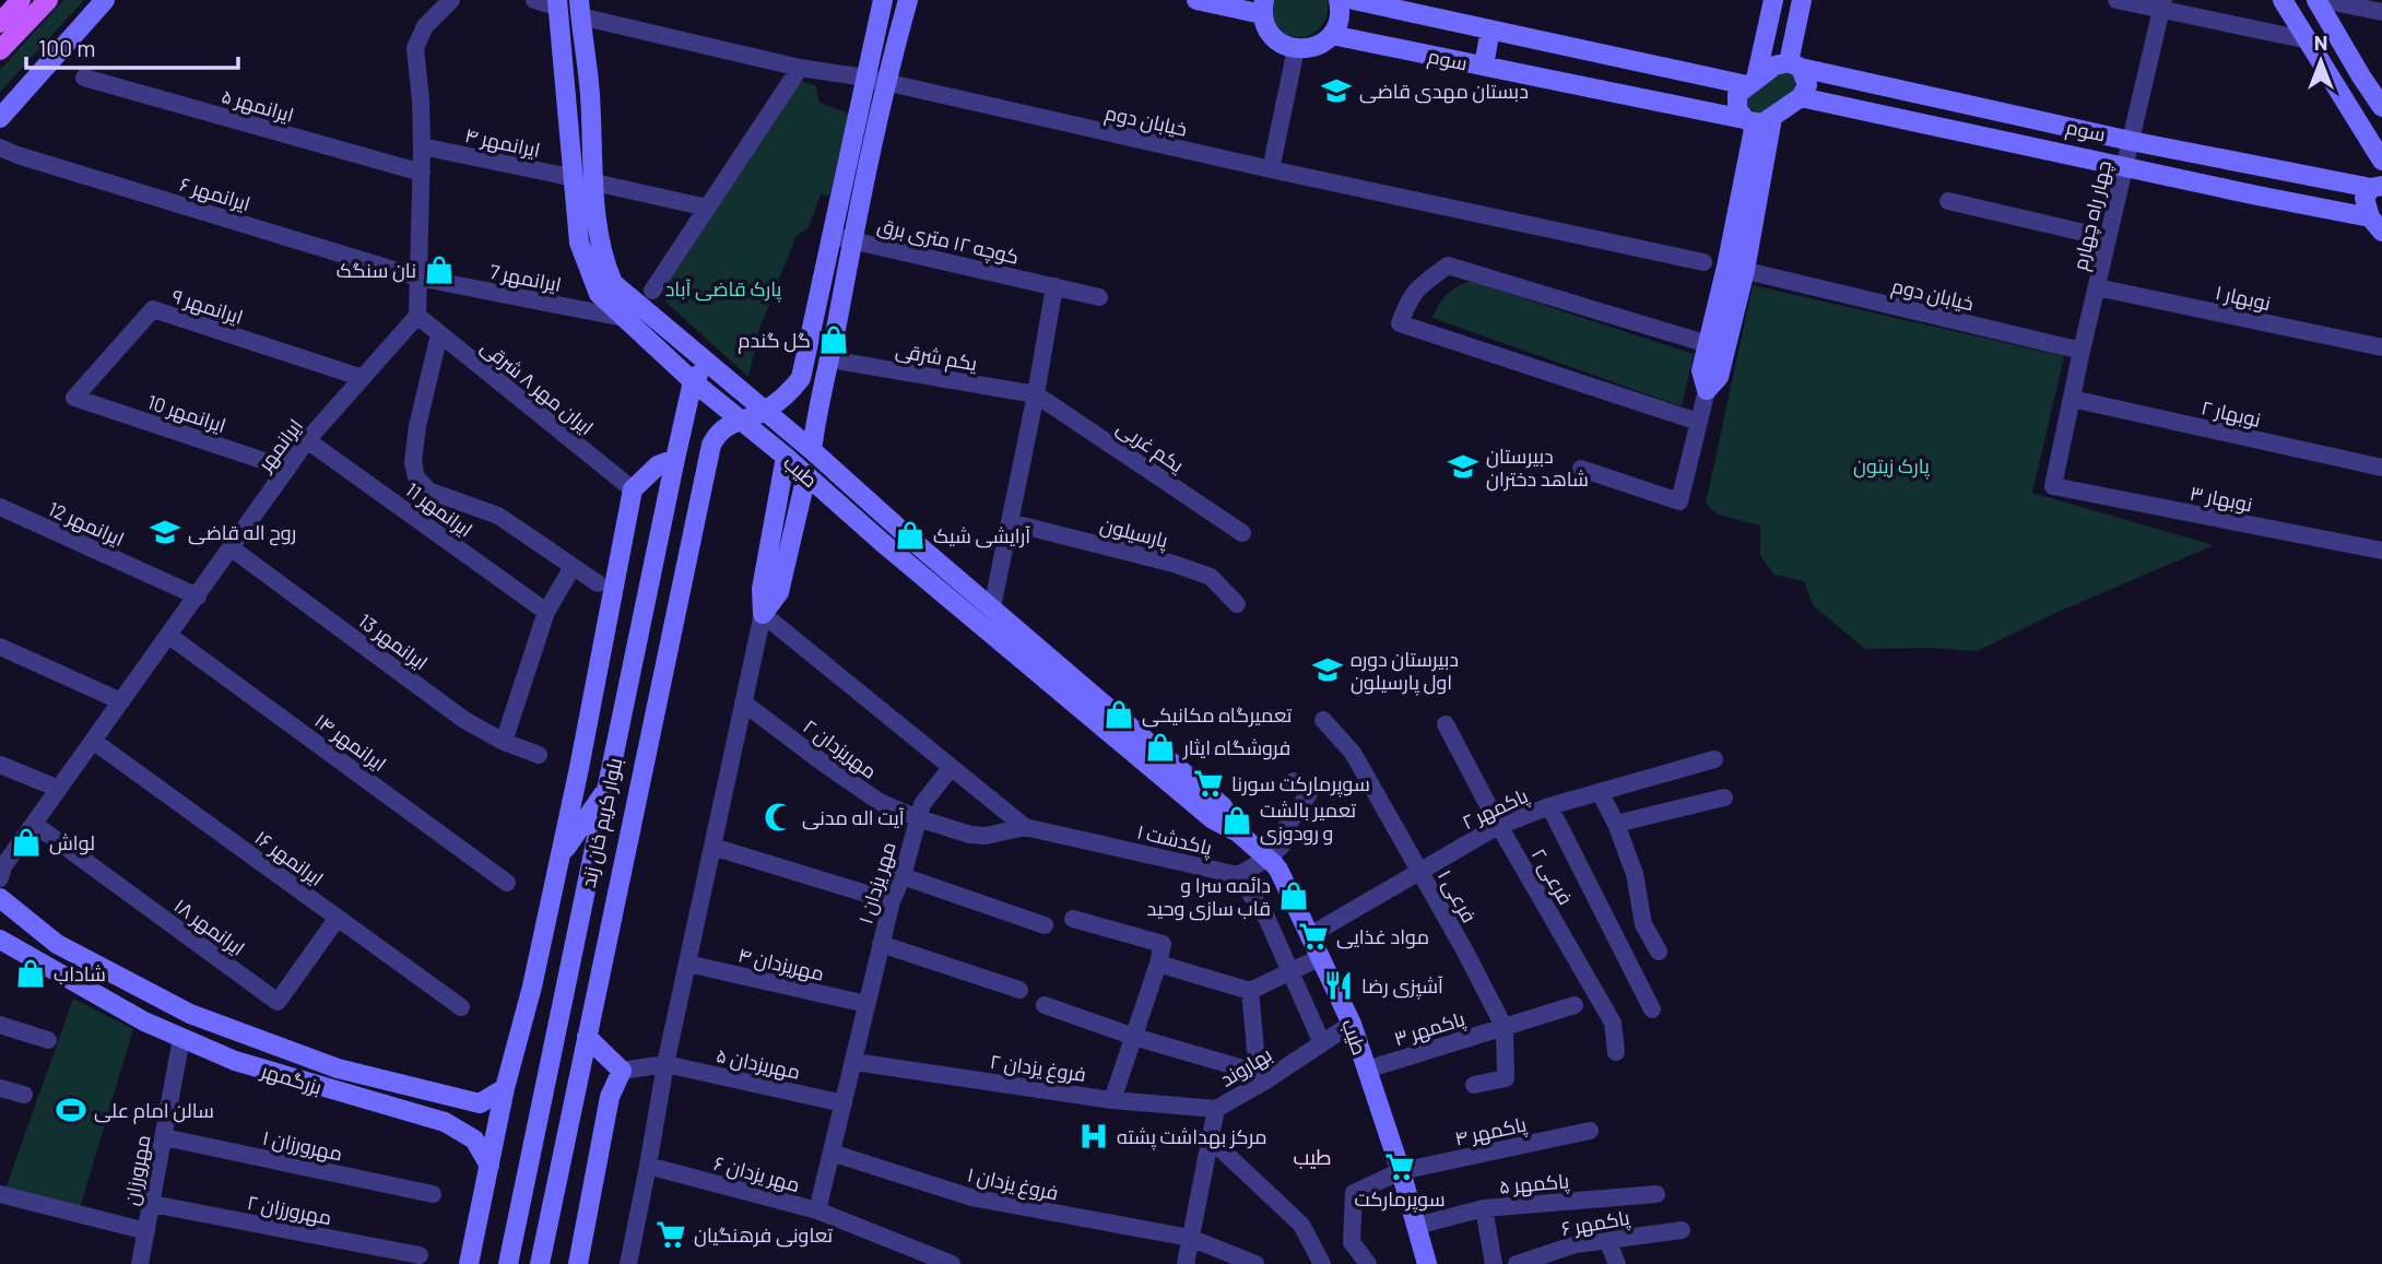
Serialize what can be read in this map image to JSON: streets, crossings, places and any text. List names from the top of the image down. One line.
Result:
{"streets":{"main road":["سوم","طیب","بلوار کریم خان زند","بزرگمهر"],"street":["ایرانمهر ۵","خیابان دوم","ایرانمهر ۴","ایرانمهر ۶","چهار راه چهارم","کوچه ۱۲ متری برق","ایرانمهر 7","نوبهار ۱","ایرانمهر ۹","یکم شرقی","ایران مهر ٨ شرقی","ایرانمهر 10","نوبهار ۲","ایرانمهر","یکم غربی","نوبهار ۳","ایرانمهر 11","ایرانمهر 12","پارسیلون","ایرانمهر 13","ایرانمهر ۱۴","مهریزدان ۲","پاکمهر ۲","پاکدشت ۱","ایرانمهر ۱۶","فرعی ۲","مهر یزدان ۱","فرعی ۱","ایرانمهر ۱۸","مهریزدان ۴","پاکمهر ۳","مهریزدان ۵","بهاروند","فروغ یزدان ۲","پاکمهر ۴","مهرورزان ۱","مهرورزان","مهر یزدان ۶","فروغ یزدان ۱","پاکمهر ۵","مهرورزان ۲","پاکمهر ۶"]},"crossings":[["سوم","چهار راه چهارم"],["خیابان دوم","چهار راه چهارم"],["خیابان دوم","طیب"],["ایرانمهر ۴","طیب"],["ایرانمهر ۶","ایرانمهر 7"],["چهار راه چهارم","نوبهار ۱"],["ایرانمهر 7","طیب"],["ایرانمهر ۹","ایرانمهر 10"],["ایرانمهر ۹","ایرانمهر"],["یکم شرقی","یکم غربی"],["ایران مهر ٨ شرقی","ایرانمهر"],["ایرانمهر 10","ایرانمهر"],["نوبهار ۲","نوبهار ۳"],["ایرانمهر","ایرانمهر 11"],["ایرانمهر","ایرانمهر 12"],["ایرانمهر","ایرانمهر 13"],["ایرانمهر","ایرانمهر ۱۴"],["ایرانمهر","ایرانمهر ۱۶"],["ایرانمهر","ایرانمهر ۱۸"],["طیب","پاکمهر ۲"],["طیب","بلوار کریم خان زند"],["طیب","پاکمهر ۳"],["طیب","بهاروند"],["طیب","پاکمهر ۴"],["طیب","پاکمهر ۵"],["مهریزدان ۲","پاکدشت ۱"],["مهریزدان ۲","مهر یزدان ۱"],["پاکمهر ۲","فرعی ۲"],["پاکمهر ۲","فرعی ۱"],["پاکدشت ۱","مهر یزدان ۱"],["ایرانمهر ۱۶","ایرانمهر ۱۸"],["مهر یزدان ۱","مهریزدان ۴"],["مهر یزدان ۱","مهریزدان ۵"],["مهر یزدان ۱","فروغ یزدان ۲"],["مهر یزدان ۱","مهر یزدان ۶"],["مهر یزدان ۱","فروغ یزدان ۱"],["فرعی ۱","پاکمهر ۳"],["بهاروند","فروغ یزدان ۲"],["بهاروند","فروغ یزدان ۱"],["بزرگمهر","مهرورزان"],["مهرورزان ۱","مهرورزان"],["مهرورزان","مهرورزان ۲"]],"districts":["طیب"],"parks":["پارک قاضی آباد","پارک زیتون"],"places":{"school or university":["دبستان مهدی قاضی","دبیرستان شاهد دختران","روح اله قاضی","دبیرستان دوره اول پارسیلون"],"shop":["نان سنگک","گل گندم","آرایشی شیک","تعمیرگاه مکانیکی","فروشگاه ایثار","تعمیر بالشت و رودوزی","لواش","دائمه سرا و قاب سازی وحید","شاداب"],"supermarket":["سوپرمارکت سورنا","مواد غذایی","سوپرمارکت","تعاونی فرهنگیان"],"mosque":["آیت اله مدنی"],"restaurant":["آشپزی رضا"],"sports":["سالن امام علی"],"hospital":["مرکز بهداشت پشته"]},"scale_bar":"100 m","north":"top"}
